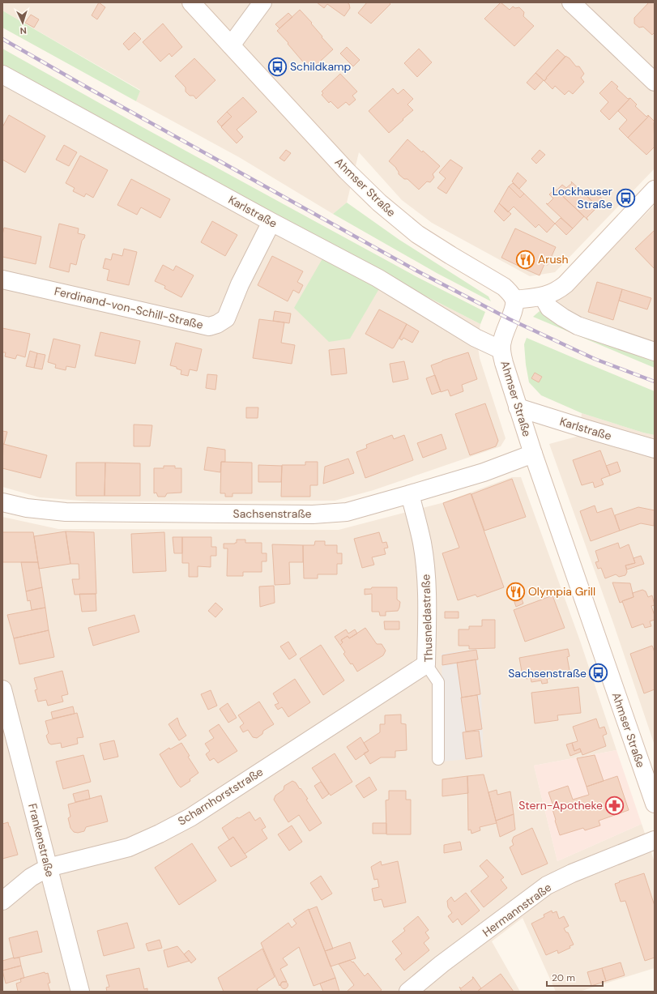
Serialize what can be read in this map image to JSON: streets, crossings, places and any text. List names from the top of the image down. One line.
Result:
{"streets":{"street":["Ahmser Straße","Karlstraße","Ferdinand-von-Schill-Straße","Sachsenstraße","Thusneldastraße","Scharnhorststraße","Frankenstraße","Hermannstraße"]},"crossings":[["Ahmser Straße","Karlstraße"],["Ahmser Straße","Sachsenstraße"],["Karlstraße","Ferdinand-von-Schill-Straße"],["Sachsenstraße","Thusneldastraße"],["Thusneldastraße","Scharnhorststraße"],["Scharnhorststraße","Frankenstraße"]],"places":{"bus stop":["Schildkamp","Lockhauser Straße","Sachsenstraße"],"restaurant":["Arush","Olympia Grill"],"pharmacy":["Stern-Apotheke"]},"scale_bar":"20 m","north":"bottom"}
